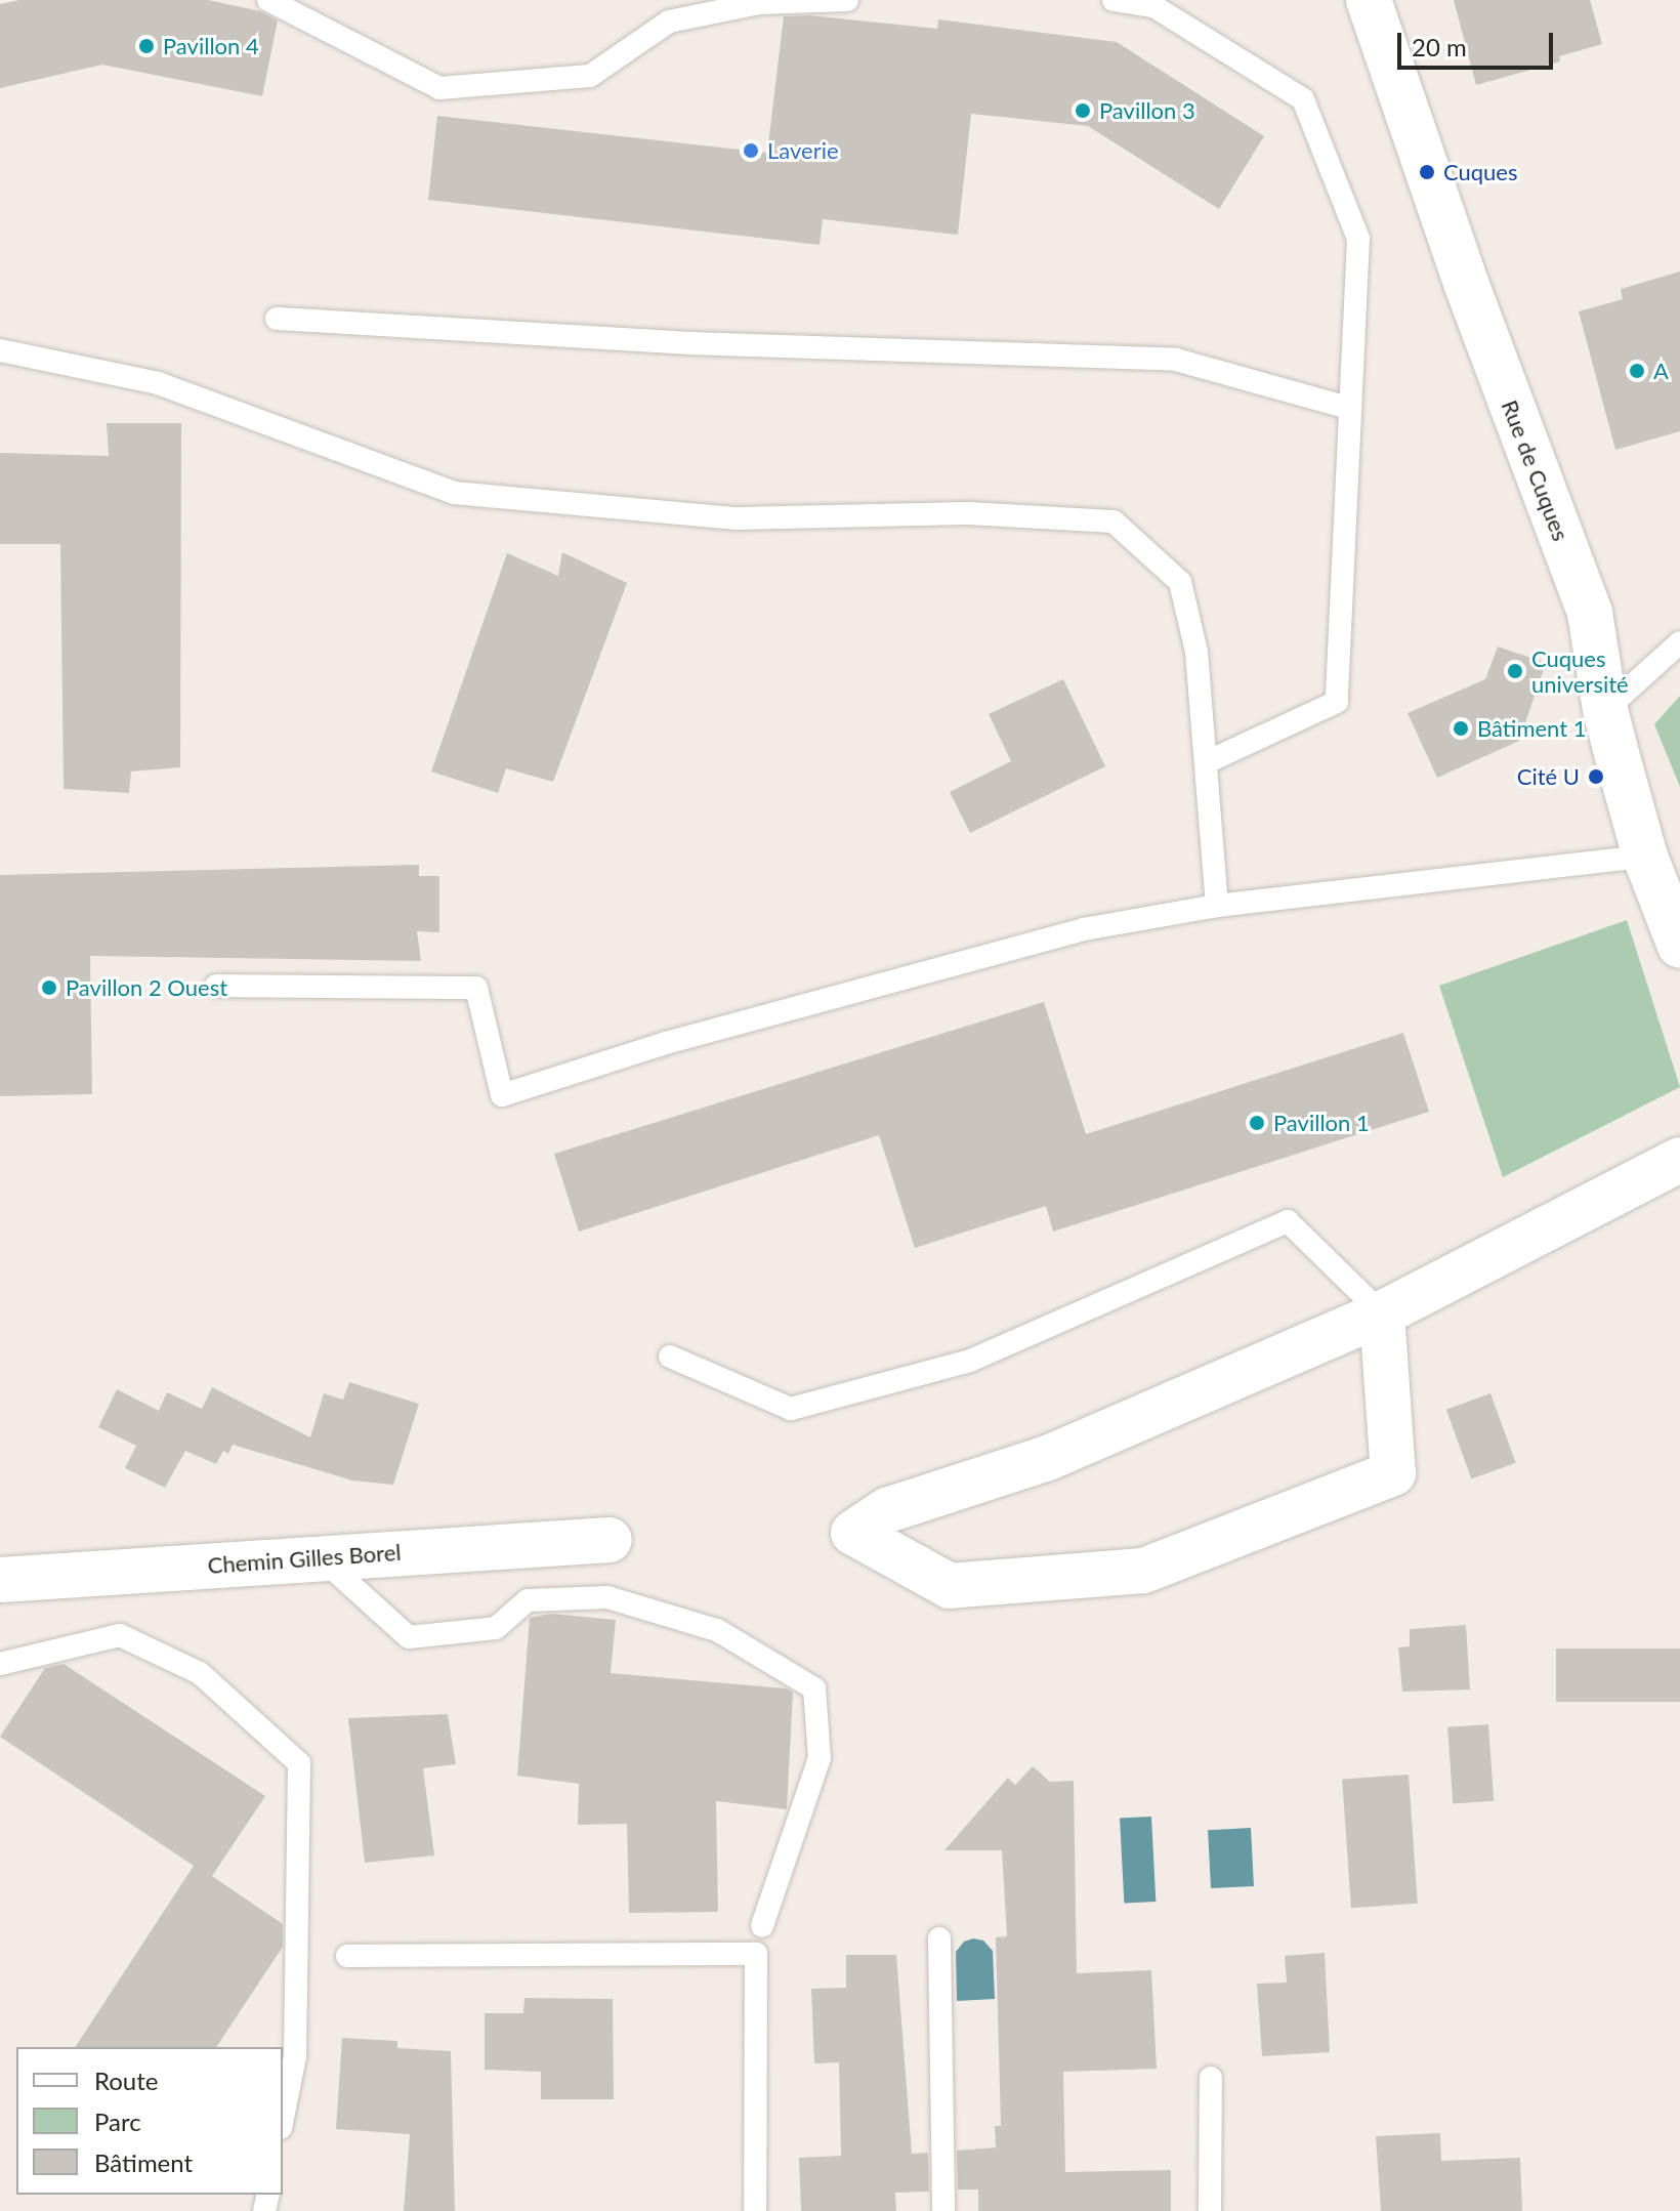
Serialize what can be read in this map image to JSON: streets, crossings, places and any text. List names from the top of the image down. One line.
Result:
{"streets":{"street":["Rue de Cuques","Chemin Gilles Borel"]},"places":["Pavillon 4","Pavillon 3","Laverie","Cuques","A","Cuques université","Bâtiment 1","Cité U","Pavillon 2 Ouest","Pavillon 1"],"legend":["Route","Parc","Bâtiment"],"scale_bar":"20 m"}
